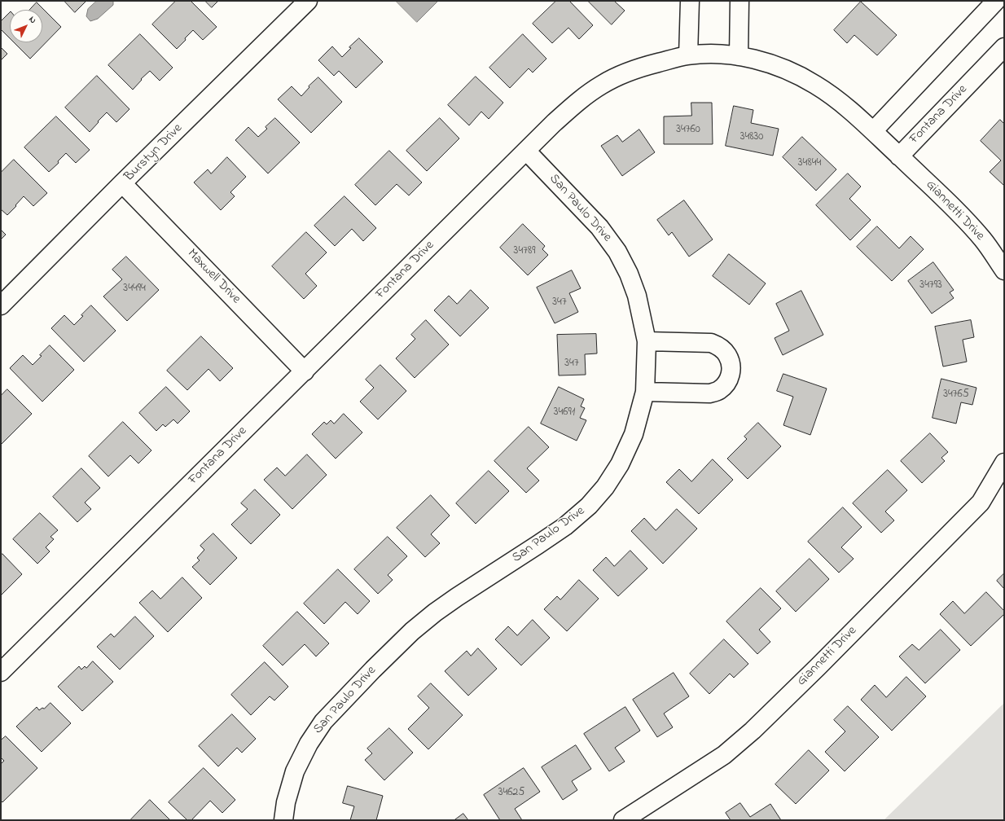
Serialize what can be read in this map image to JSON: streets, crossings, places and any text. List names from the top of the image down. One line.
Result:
{"streets":{"street":["Fontana Drive","Burstyn Drive","San Paulo Drive","Giannetti Drive","Maxwell Drive"]},"crossings":[["Fontana Drive","San Paulo Drive"],["Fontana Drive","Giannetti Drive"],["Fontana Drive","Maxwell Drive"],["Burstyn Drive","Maxwell Drive"]],"house_numbers":["34760","34830","34844","34789","34793","34494","347","347","34765","34691","34625"],"north":"top right"}
